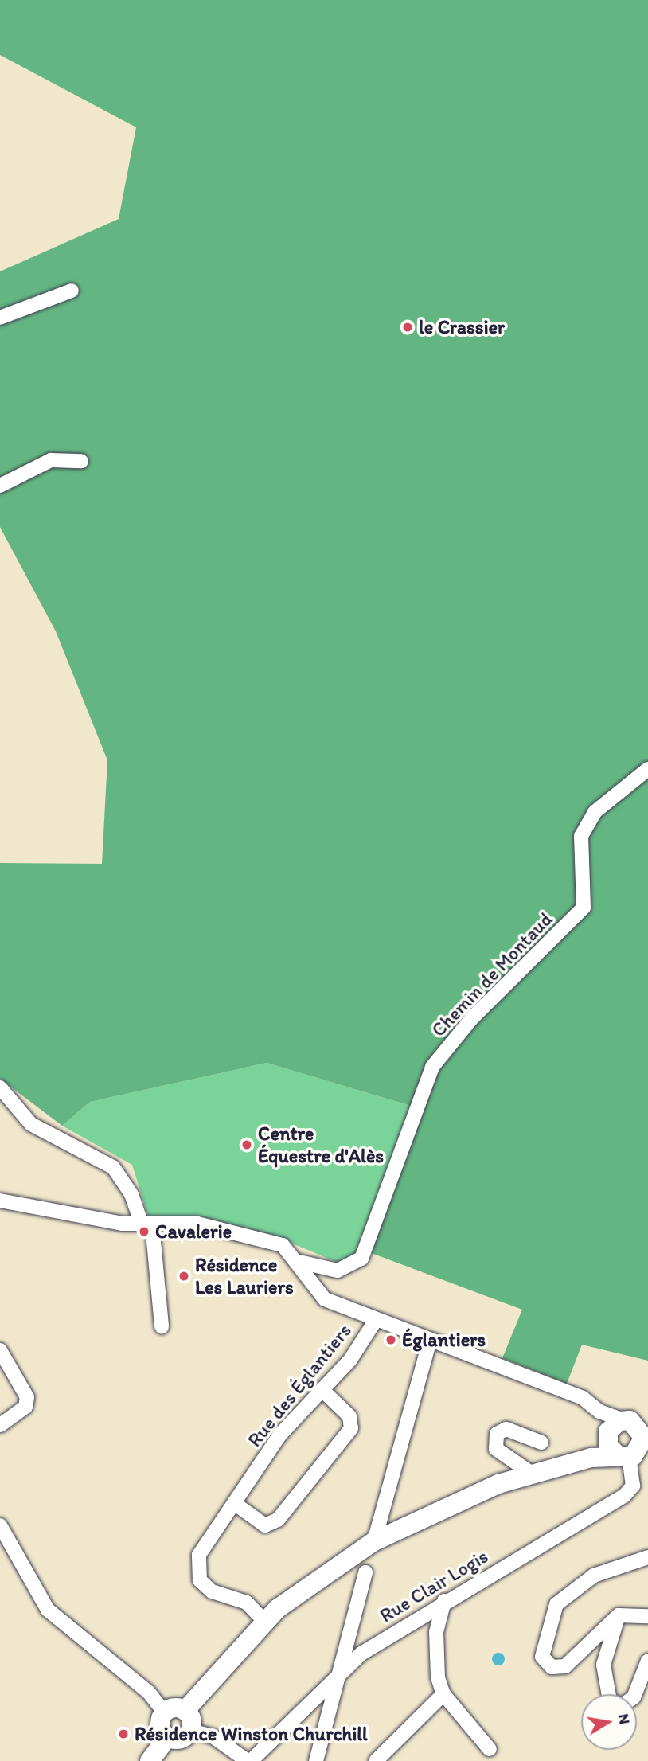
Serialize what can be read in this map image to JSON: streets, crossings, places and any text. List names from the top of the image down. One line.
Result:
{"streets":{"street":["Chemin de Montaud","Rue des Églantiers","Rue Clair Logis"]},"places":["le Crassier","Centre Équestre d'Alès","Cavalerie","Résidence Les Lauriers","Églantiers","Résidence Winston Churchill"],"north":"right"}
